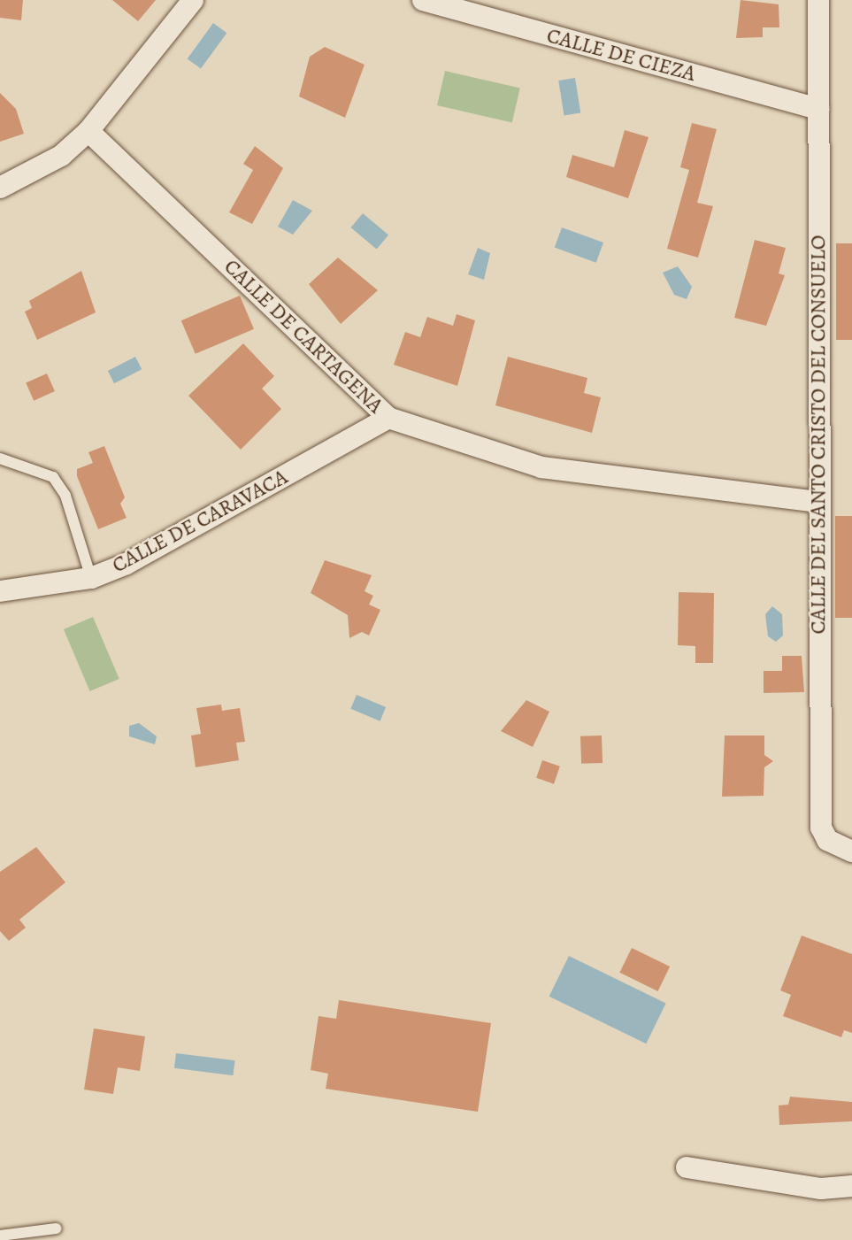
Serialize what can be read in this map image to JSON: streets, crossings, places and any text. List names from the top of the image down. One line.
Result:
{"streets":{"street":["CALLE DE CIEZA","CALLE DE CARTAGENA","CALLE DEL SANTO CRISTO DEL CONSUELO","CALLE DE CARAVACA"]},"crossings":[["CALLE DE CIEZA","CALLE DEL SANTO CRISTO DEL CONSUELO"],["CALLE DE CARTAGENA","CALLE DEL SANTO CRISTO DEL CONSUELO"],["CALLE DE CARTAGENA","CALLE DE CARAVACA"]]}
